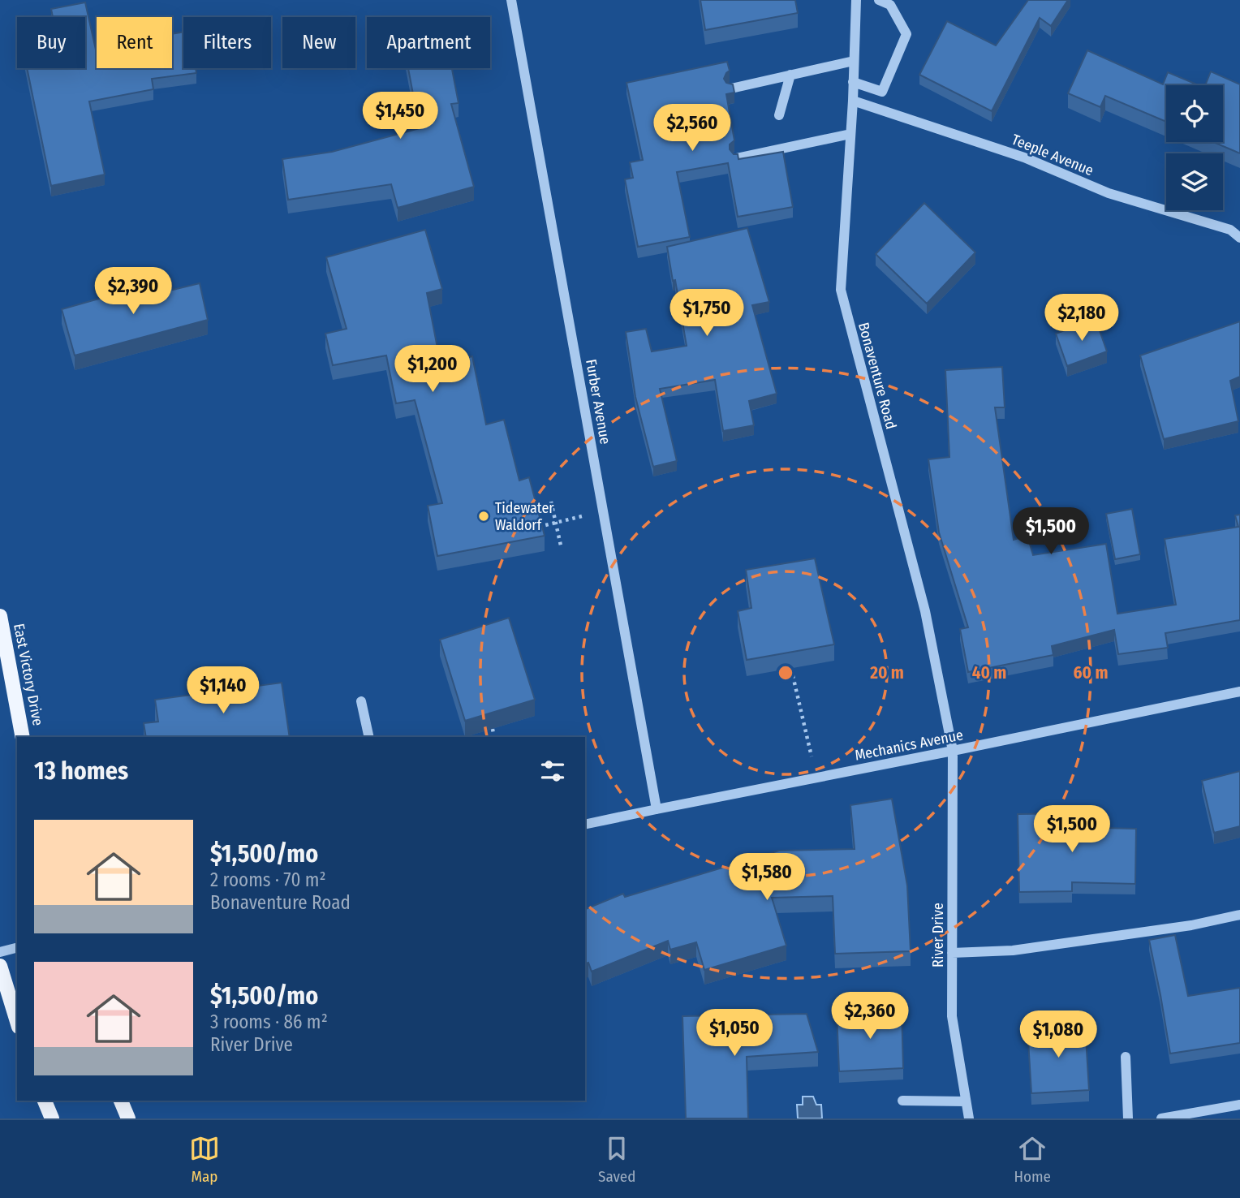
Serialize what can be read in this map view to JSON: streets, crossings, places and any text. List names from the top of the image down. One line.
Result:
{"streets":{"main road":["East Victory Drive"],"street":["Teeple Avenue","Bonaventure Road","Furber Avenue","Mechanics Avenue","River Drive"]},"crossings":[["Teeple Avenue","Bonaventure Road"],["Bonaventure Road","Mechanics Avenue"],["Bonaventure Road","River Drive"],["Furber Avenue","Mechanics Avenue"],["Mechanics Avenue","River Drive"]],"places":["Tidewater Waldorf"],"page":{"chip":["Buy","Rent","Filters","New","Apartment"],"price":["$1,450","$2,560","$2,390","$1,750","$2,180","$1,200","$1,500","$1,140","$1,500","$1,580","$2,360","$1,050","$1,080"],"heading":"13 homes","list":[{"name":"$1,500/mo","note":"2 rooms · 70 m² · Bonaventure Road"},{"name":"$1,500/mo","note":"3 rooms · 86 m² · River Drive"}],"tabs":["Map","Saved","Home"]},"rings":["20 m","40 m","60 m"]}
